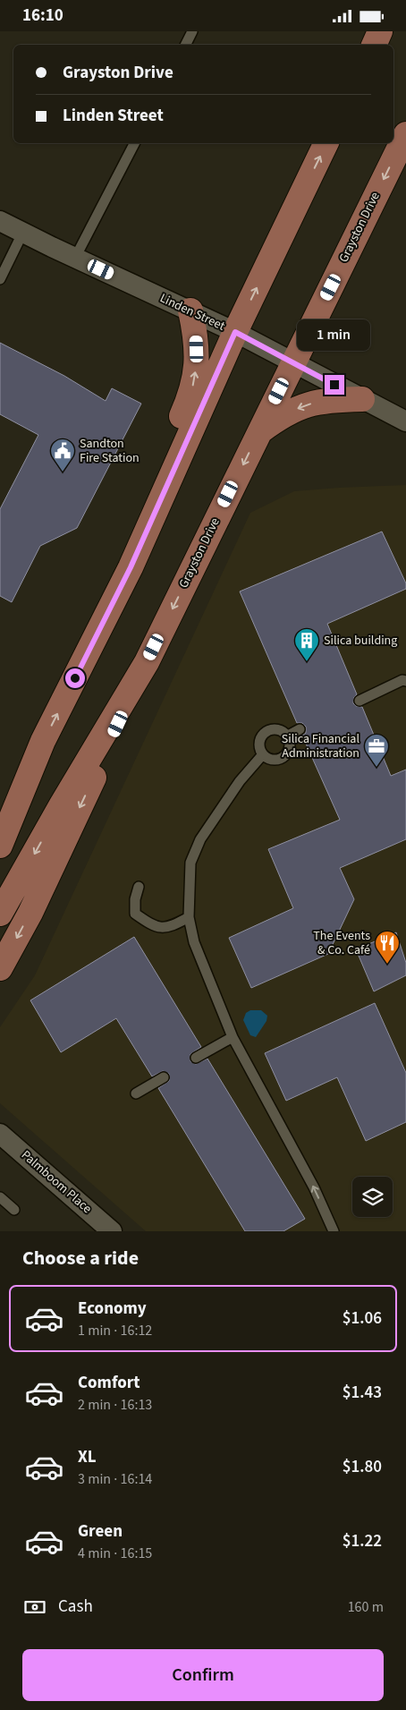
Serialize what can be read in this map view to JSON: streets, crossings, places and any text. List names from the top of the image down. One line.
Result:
{"streets":{"main road":["Grayston Drive"],"street":["Linden Street","Palmboom Place"]},"crossings":[["Grayston Drive","Linden Street"]],"places":{"public building":["Sandton Fire Station"],"building":["Silica building"],"office":["Silica Financial Administration"],"restaurant":["The Events & Co. Café"]},"page":{"status":"16:10","banner":["Grayston Drive","Linden Street"],"bubble":"1 min","heading":"Choose a ride","list":[{"name":"Economy","note":"1 min · 16:12","value":"$1.06"},{"name":"Comfort","note":"2 min · 16:13","value":"$1.43"},{"name":"XL","note":"3 min · 16:14","value":"$1.80"},{"name":"Green","note":"4 min · 16:15","value":"$1.22"}],"pay":["Cash","160 m"],"buttons":"Confirm"}}
